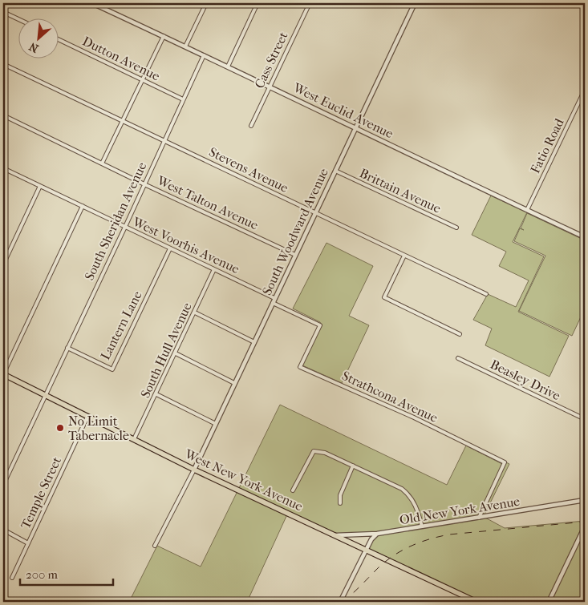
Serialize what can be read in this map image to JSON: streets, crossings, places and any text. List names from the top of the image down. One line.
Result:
{"streets":{"main road":["West New York Avenue"],"street":["Dutton Avenue","Cass Street","West Euclid Avenue","Fatio Road","Stevens Avenue","Brittain Avenue","West Talton Avenue","South Sheridan Avenue","South Woodward Avenue","West Voorhis Avenue","Lantern Lane","South Hull Avenue","Beasley Drive","Strathcona Avenue","Temple Street","Old New York Avenue"]},"crossings":[["Dutton Avenue","South Sheridan Avenue"],["Cass Street","West Euclid Avenue"],["West Euclid Avenue","Fatio Road"],["West Euclid Avenue","South Sheridan Avenue"],["West Euclid Avenue","South Woodward Avenue"],["Stevens Avenue","South Sheridan Avenue"],["Stevens Avenue","South Woodward Avenue"],["Brittain Avenue","South Woodward Avenue"],["West Talton Avenue","South Sheridan Avenue"],["West Talton Avenue","South Woodward Avenue"],["South Sheridan Avenue","West Voorhis Avenue"],["South Sheridan Avenue","Lantern Lane"],["South Sheridan Avenue","West New York Avenue"],["South Woodward Avenue","West Voorhis Avenue"],["South Woodward Avenue","Strathcona Avenue"],["South Woodward Avenue","West New York Avenue"],["West Voorhis Avenue","Lantern Lane"],["West Voorhis Avenue","South Hull Avenue"],["South Hull Avenue","West New York Avenue"],["Strathcona Avenue","Old New York Avenue"],["West New York Avenue","Temple Street"],["West New York Avenue","Old New York Avenue"]],"places":["No Limit Tabernacle"],"scale_bar":"200 m","north":"bottom left"}
